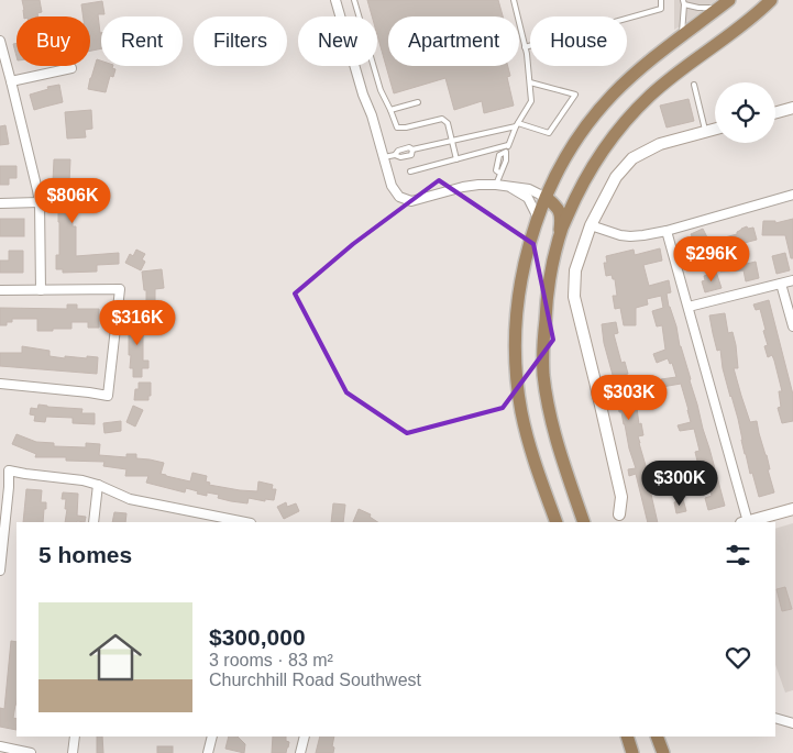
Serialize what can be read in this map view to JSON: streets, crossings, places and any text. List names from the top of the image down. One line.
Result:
{"page":{"chip":["Buy","Rent","Filters","New","Apartment","House"],"price":["$806K","$296K","$316K","$303K","$300K"],"heading":"5 homes","list":[{"name":"$300,000","note":"3 rooms · 83 m² · Churchhill Road Southwest"}]}}
